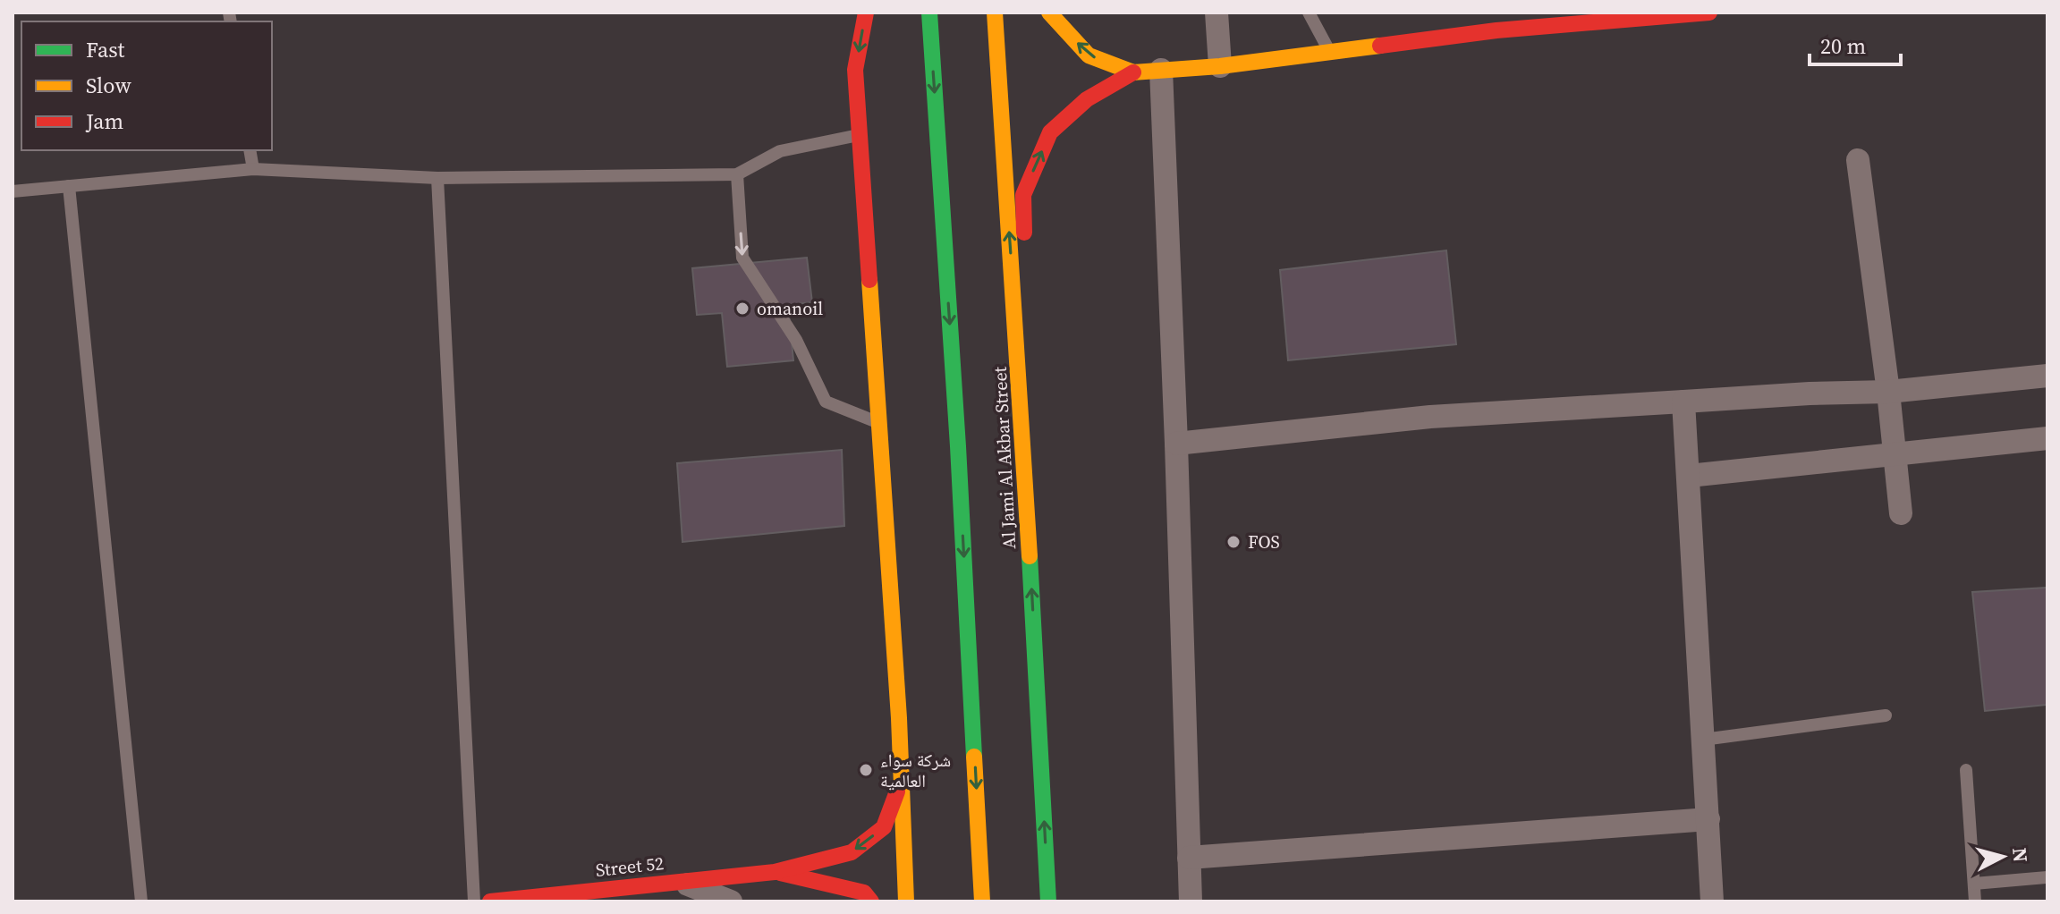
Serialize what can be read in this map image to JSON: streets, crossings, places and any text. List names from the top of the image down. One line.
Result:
{"streets":{"street":["Al Jami Al Akbar Street","Street 52"]},"places":["omanoil","FOS","شركة سواء العالمية"],"legend":["Fast","Slow","Jam"],"scale_bar":"20 m","north":"right"}
